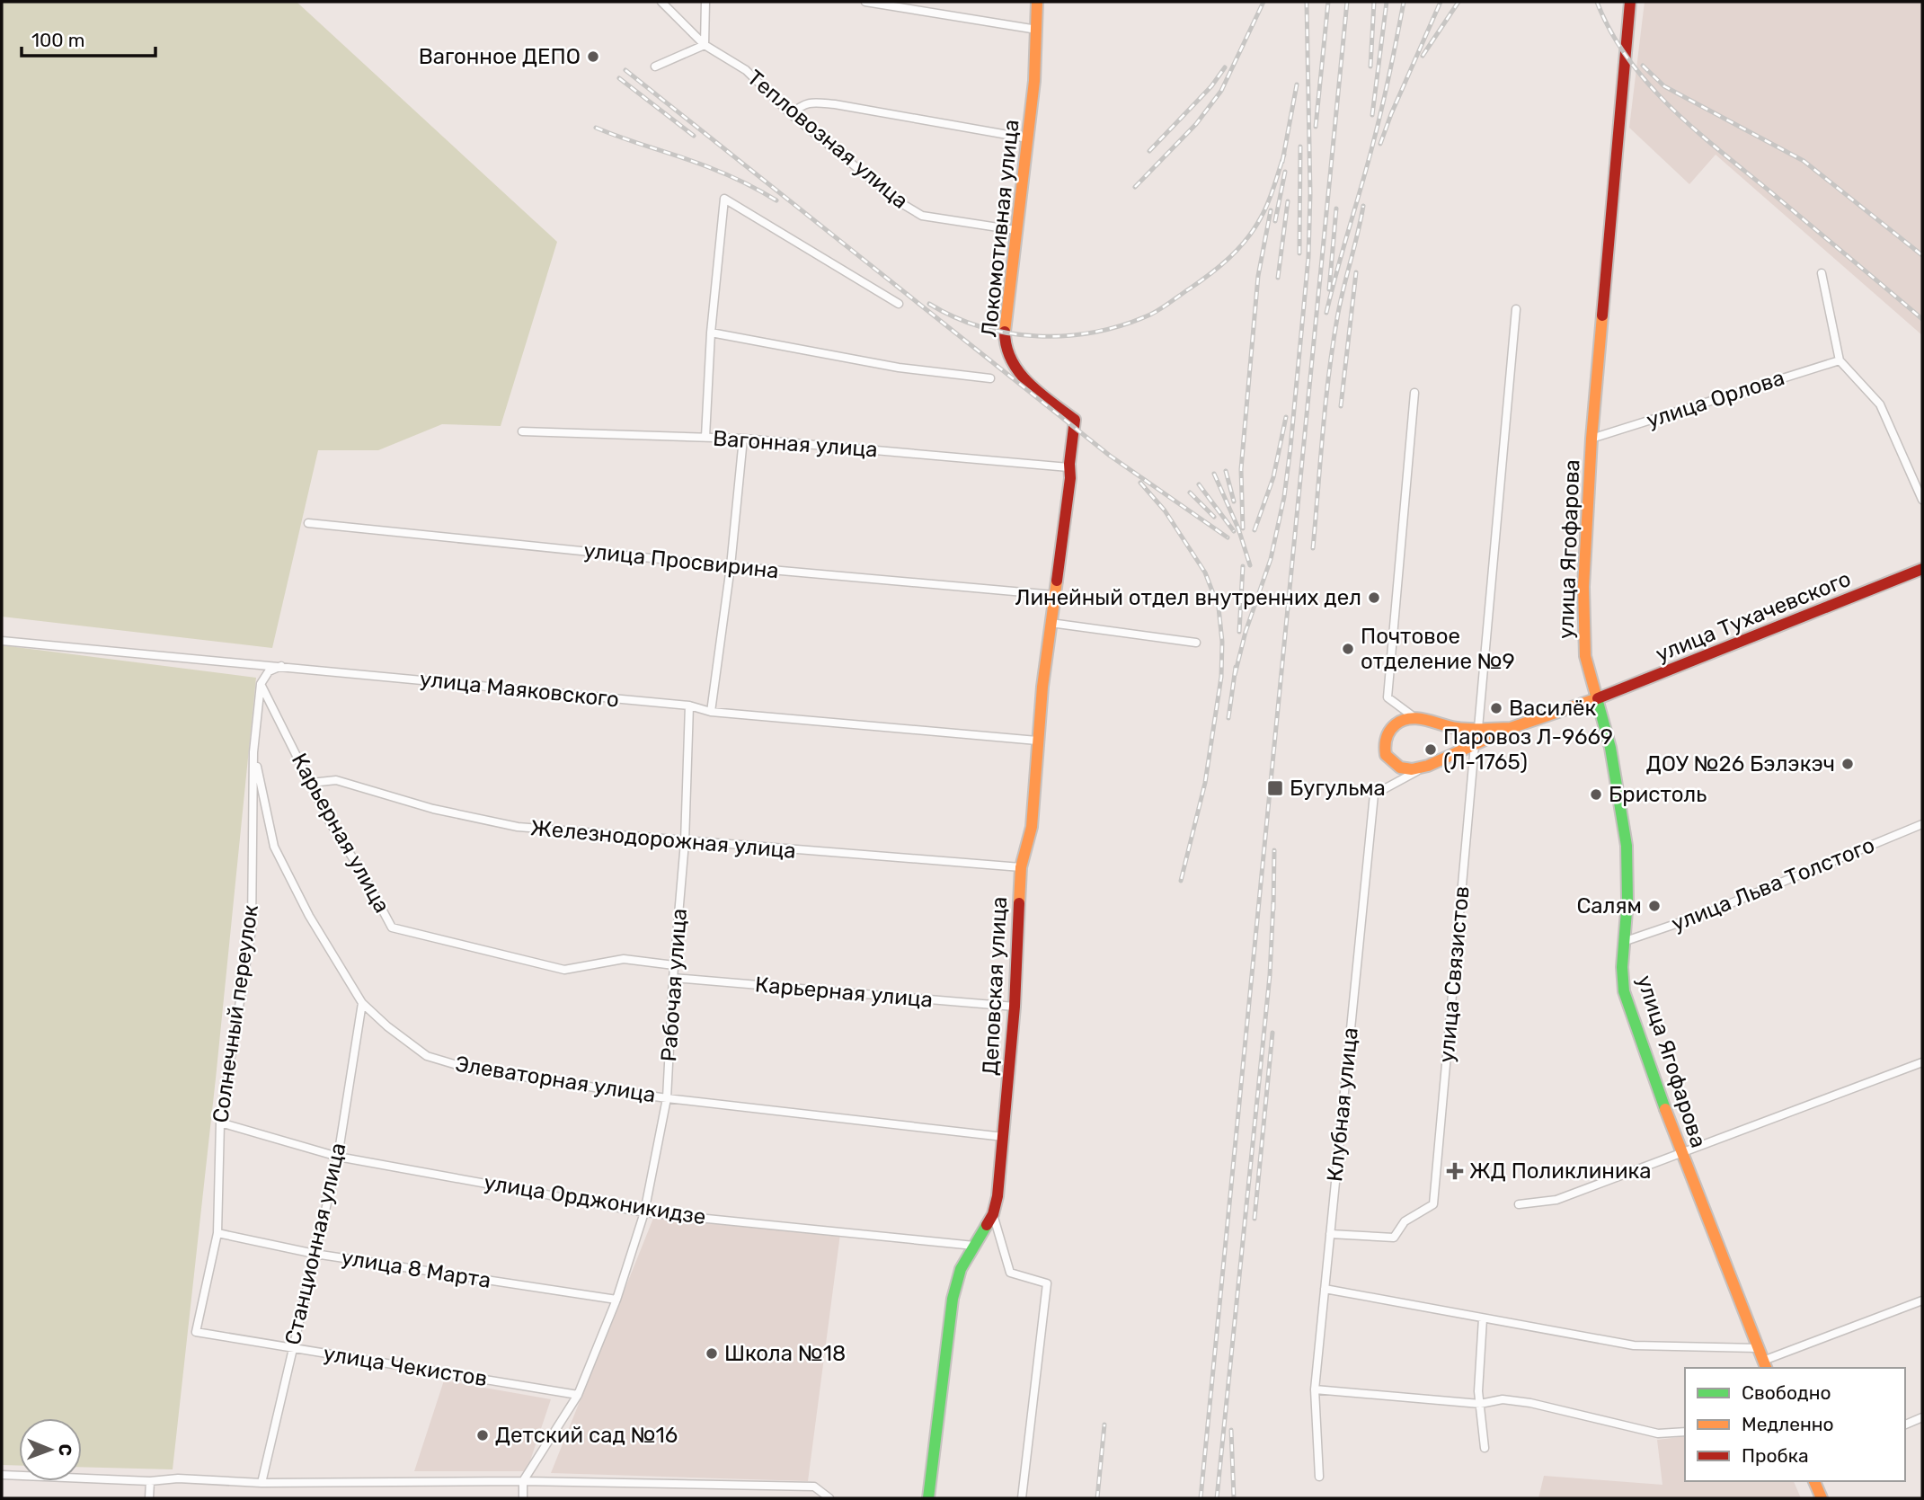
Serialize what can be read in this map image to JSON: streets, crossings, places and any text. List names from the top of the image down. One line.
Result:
{"streets":{"street":["Тепловозная улица","Локомотивная улица","улица Орлова","Вагонная улица","улица Ягофарова","улица Просвирина","улица Тухачевского","улица Маяковского","Карьерная улица","Железнодорожная улица","улица Льва Толстого","улица Связистов","Рабочая улица","Деповская улица","Солнечный переулок","Элеваторная улица","Клубная улица","улица Орджоникидзе","Станционная улица","улица 8 Марта","улица Чекистов"]},"crossings":[["Тепловозная улица","Локомотивная улица"],["Локомотивная улица","Вагонная улица"],["Локомотивная улица","Деповская улица"],["улица Орлова","улица Ягофарова"],["Вагонная улица","Деповская улица"],["улица Ягофарова","улица Тухачевского"],["улица Ягофарова","улица Льва Толстого"],["улица Просвирина","Деповская улица"],["улица Маяковского","Рабочая улица"],["улица Маяковского","Деповская улица"],["Карьерная улица","Железнодорожная улица"],["Карьерная улица","Рабочая улица"],["Карьерная улица","Деповская улица"],["Карьерная улица","Солнечный переулок"],["Железнодорожная улица","Рабочая улица"],["Железнодорожная улица","Деповская улица"],["улица Связистов","Клубная улица"],["Рабочая улица","Элеваторная улица"],["Рабочая улица","улица Орджоникидзе"],["Рабочая улица","улица 8 Марта"],["Рабочая улица","улица Чекистов"],["Деповская улица","Элеваторная улица"],["Деповская улица","улица Орджоникидзе"],["Солнечный переулок","Элеваторная улица"],["Солнечный переулок","улица Орджоникидзе"],["Солнечный переулок","улица 8 Марта"],["Солнечный переулок","улица Чекистов"],["Элеваторная улица","Станционная улица"],["улица Орджоникидзе","Станционная улица"],["Станционная улица","улица 8 Марта"],["Станционная улица","улица Чекистов"]],"places":{"other":["Вагонное ДЕПО","Линейный отдел внутренних дел","Почтовое отделение №9","Василёк","Паровоз Л-9669 (Л-1765)","ДОУ №26 Бэлэкэч","Бристоль","Салям","Школа №18","Детский сад №16"],"transit":["Бугульма"],"health":["ЖД Поликлиника"]},"legend":["Свободно","Медленно","Пробка"],"scale_bar":"100 m","north":"right"}
